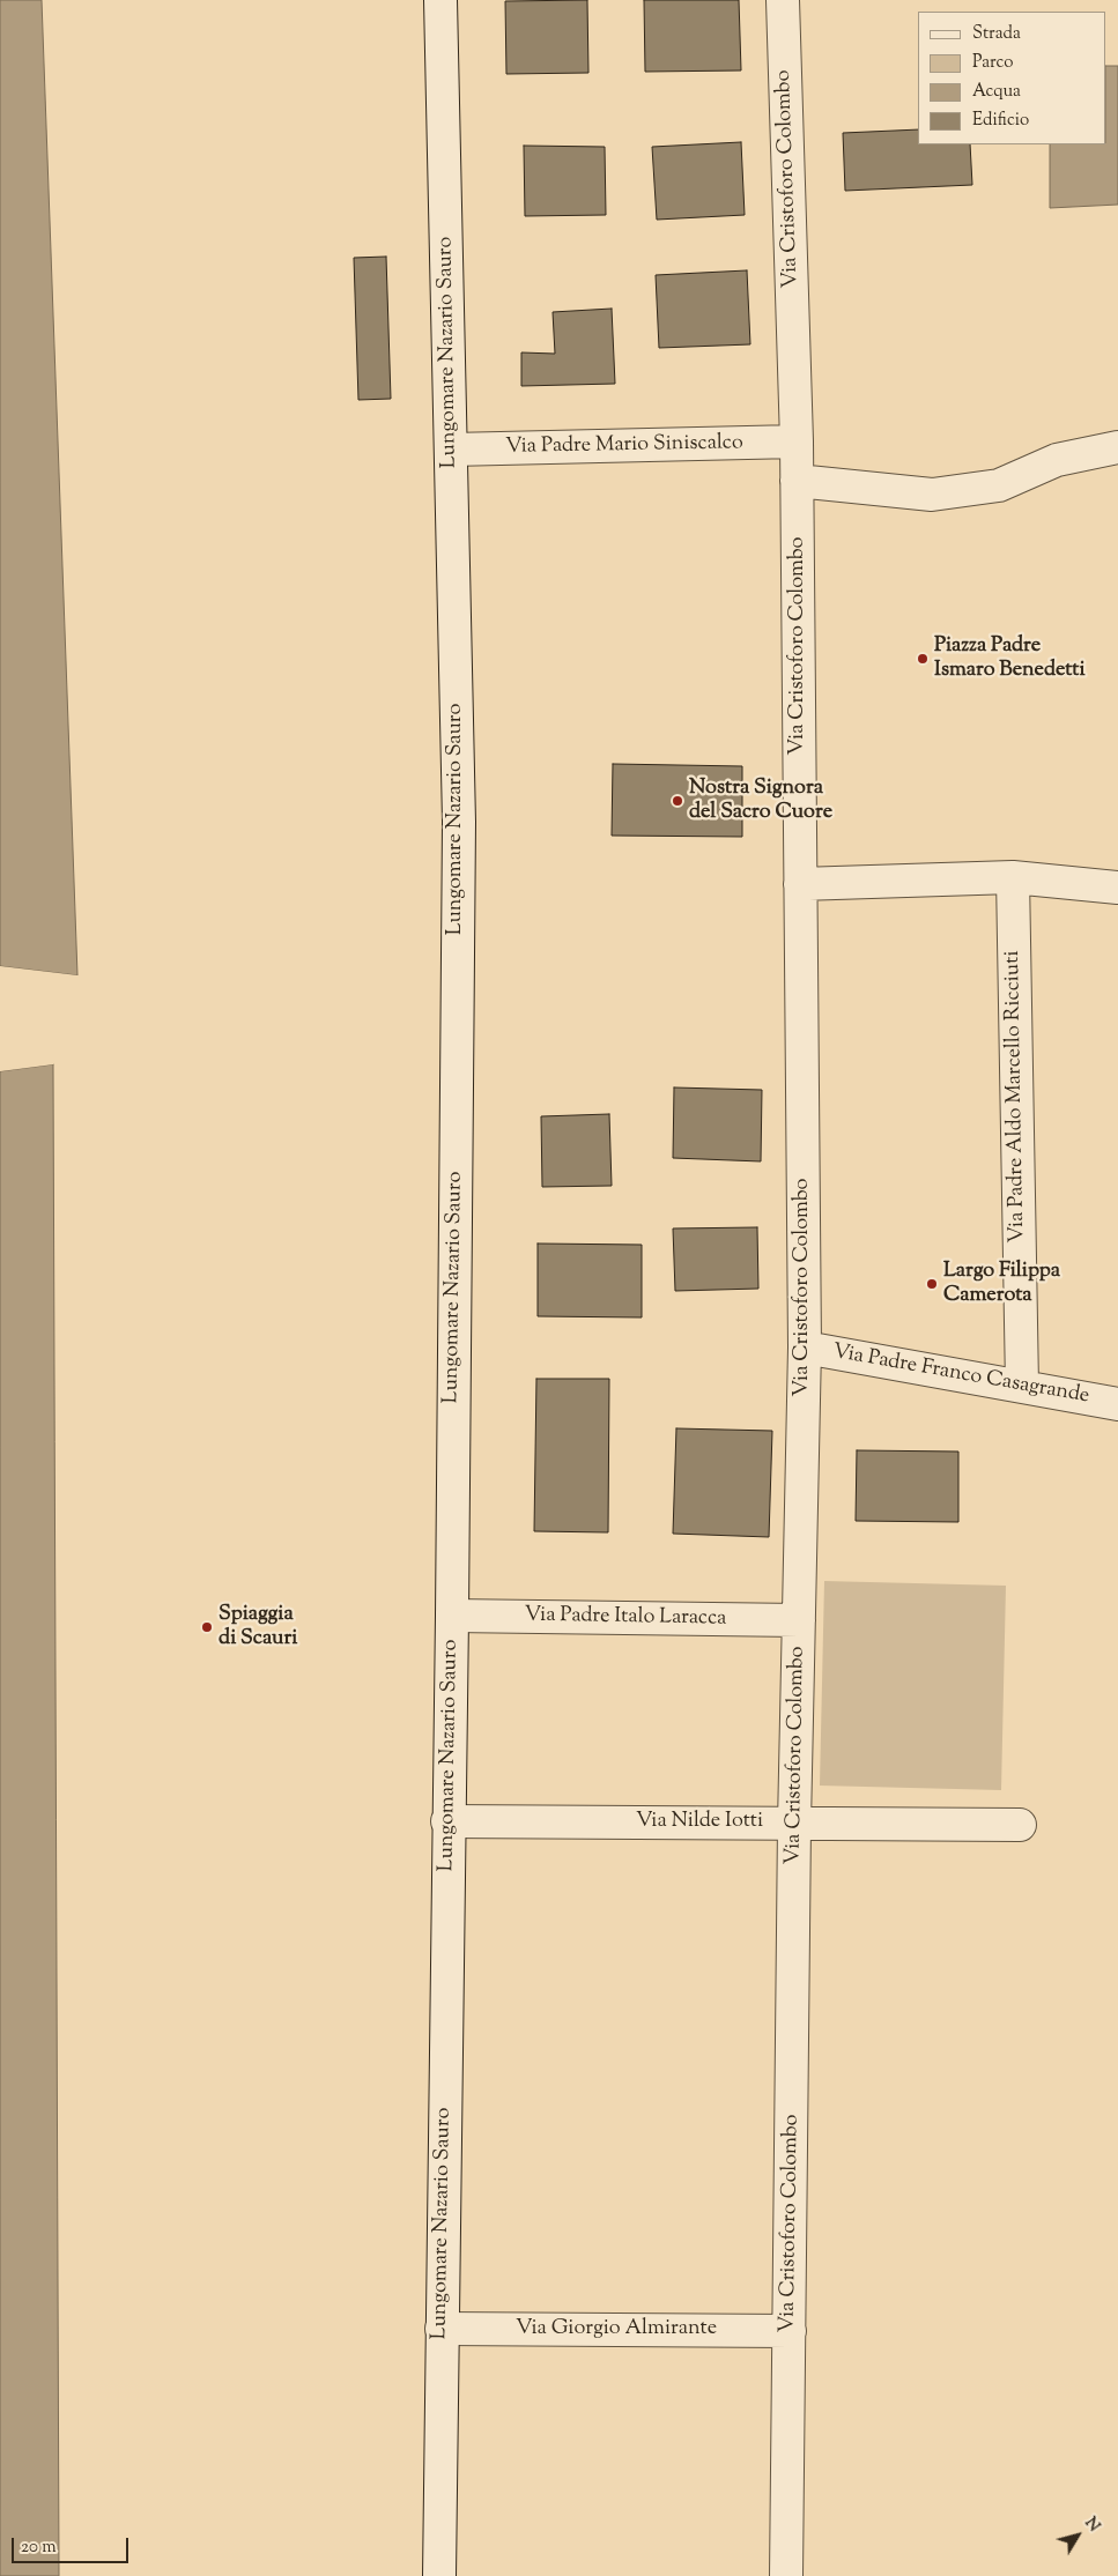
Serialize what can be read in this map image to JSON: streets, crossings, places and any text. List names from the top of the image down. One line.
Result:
{"streets":{"street":["Via Cristoforo Colombo","Lungomare Nazario Sauro","Via Padre Mario Siniscalco","Via Padre Aldo Marcello Ricciuti","Via Padre Franco Casagrande","Via Padre Italo Laracca","Via Nilde Iotti","Via Giorgio Almirante"]},"crossings":[["Via Cristoforo Colombo","Via Padre Mario Siniscalco"],["Via Cristoforo Colombo","Via Padre Franco Casagrande"],["Via Cristoforo Colombo","Via Padre Italo Laracca"],["Via Cristoforo Colombo","Via Nilde Iotti"],["Via Cristoforo Colombo","Via Giorgio Almirante"],["Lungomare Nazario Sauro","Via Padre Mario Siniscalco"],["Lungomare Nazario Sauro","Via Padre Italo Laracca"],["Lungomare Nazario Sauro","Via Nilde Iotti"],["Lungomare Nazario Sauro","Via Giorgio Almirante"],["Via Padre Aldo Marcello Ricciuti","Via Padre Franco Casagrande"]],"places":["Piazza Padre Ismaro Benedetti","Nostra Signora del Sacro Cuore","Largo Filippa Camerota","Spiaggia di Scauri"],"legend":["Strada","Parco","Acqua","Edificio"],"scale_bar":"20 m","north":"top right"}
